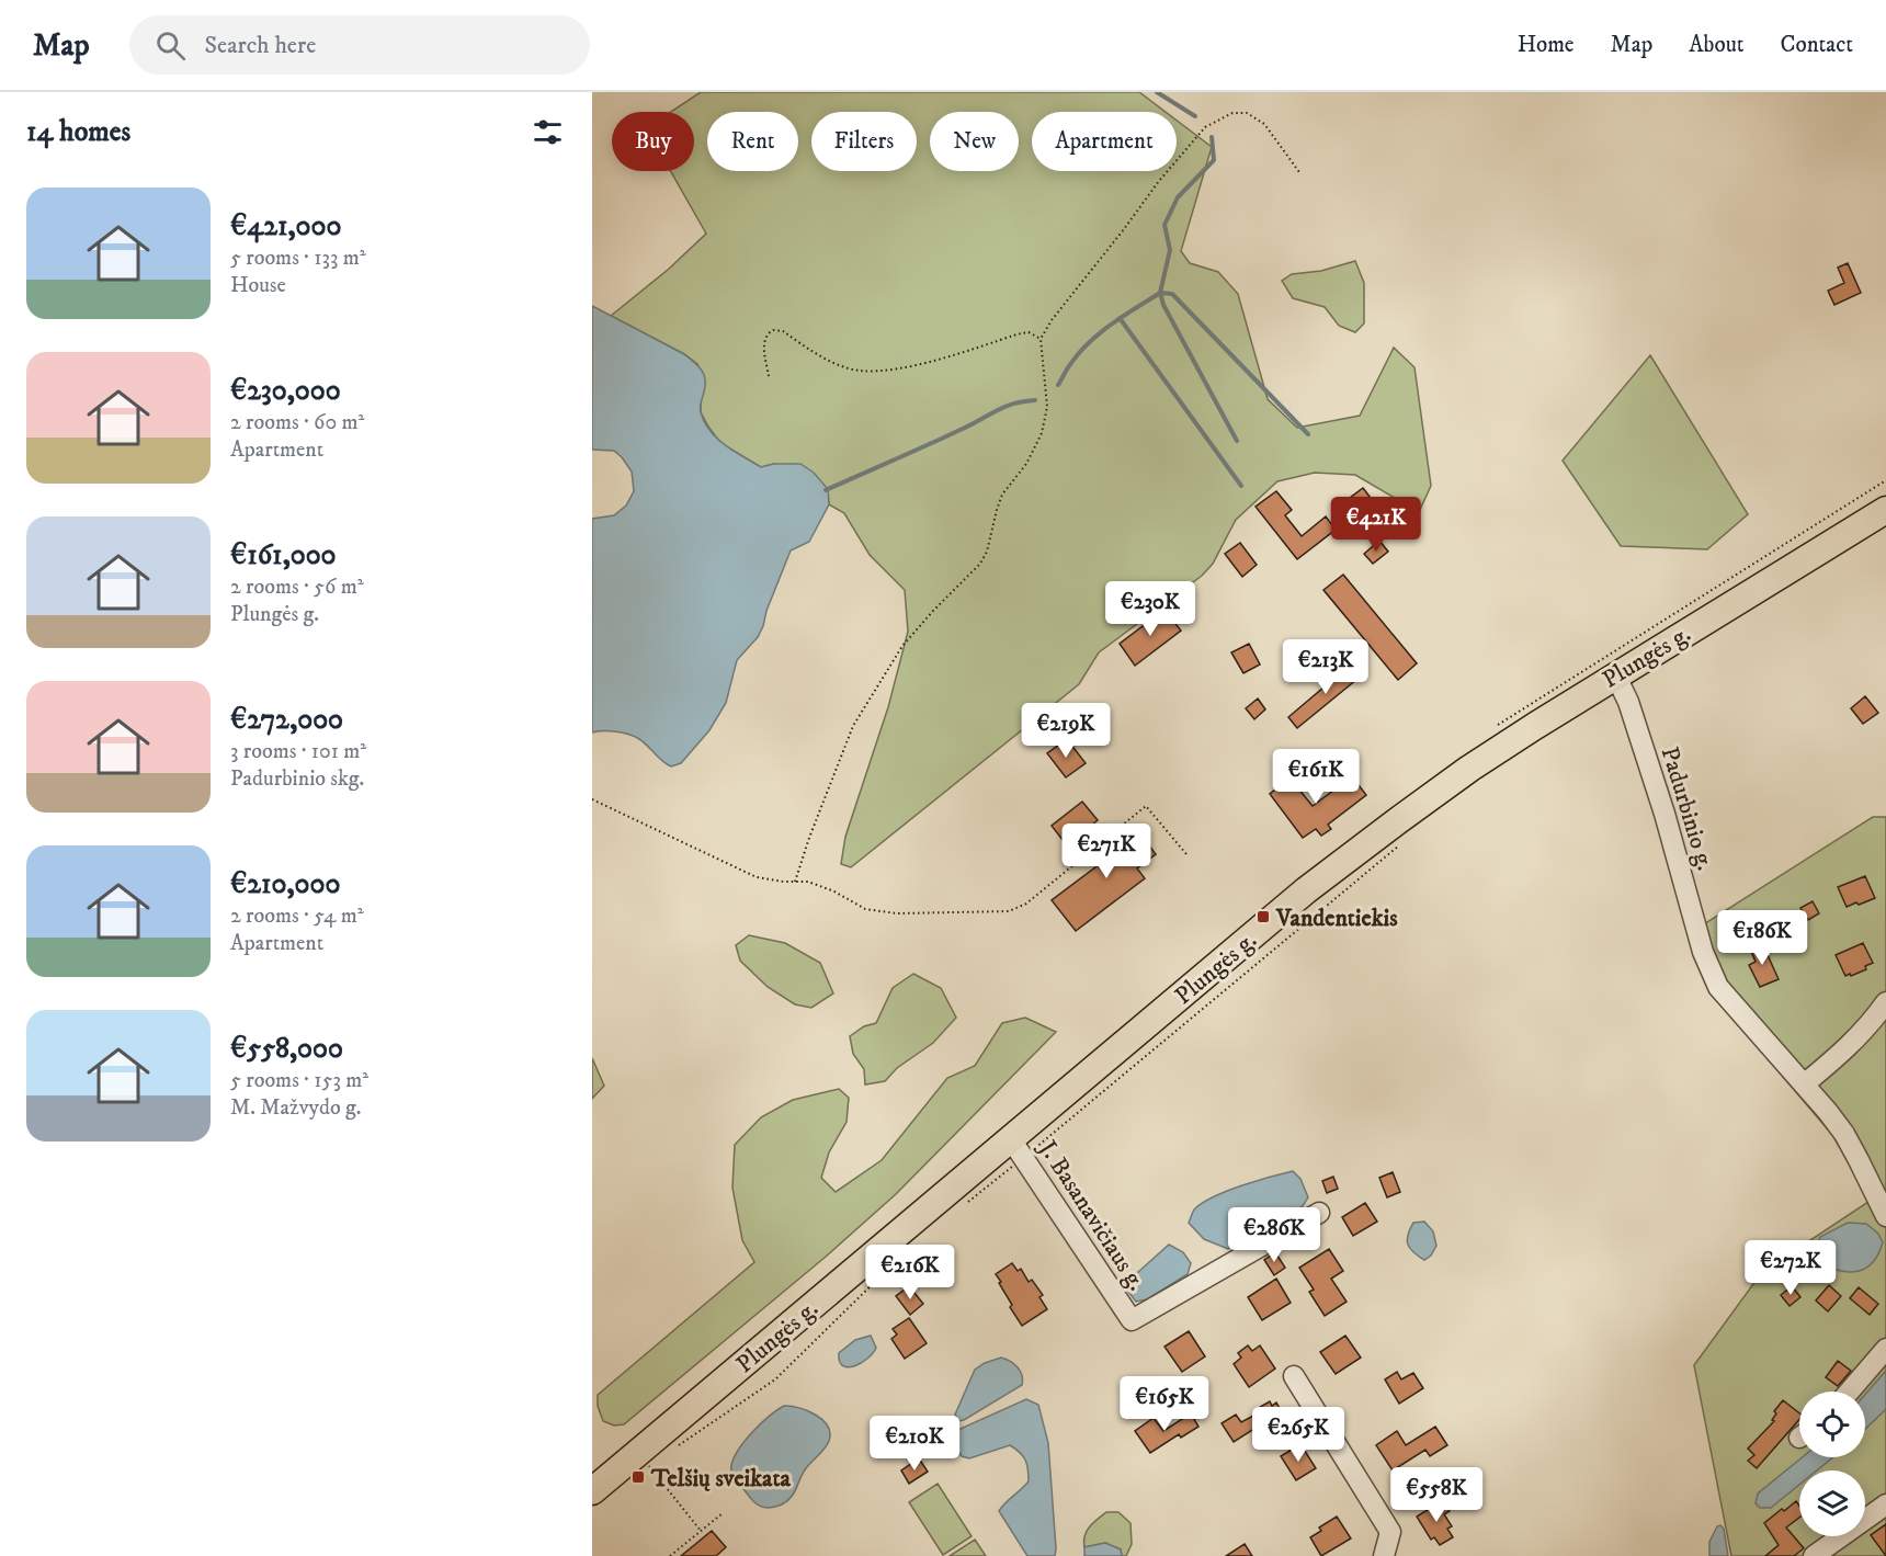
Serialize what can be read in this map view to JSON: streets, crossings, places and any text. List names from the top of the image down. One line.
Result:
{"streets":{"main road":["Plungės g."],"street":["Padurbinio g.","J. Basanavičiaus g."]},"crossings":[["Plungės g.","Padurbinio g."],["Plungės g.","J. Basanavičiaus g."]],"places":{"transit":["Vandentiekis","Telšių sveikata"]},"page":{"header":"Map","search":"Search here","nav":["Home","Map","About","Contact"],"heading":"14 homes","chip":["Buy","Rent","Filters","New","Apartment"],"list":[{"name":"€421,000","note":"5 rooms · 133 m² · House"},{"name":"€230,000","note":"2 rooms · 60 m² · Apartment"},{"name":"€161,000","note":"2 rooms · 56 m² · Plungės g."},{"name":"€272,000","note":"3 rooms · 101 m² · Padurbinio skg."},{"name":"€210,000","note":"2 rooms · 54 m² · Apartment"},{"name":"€558,000","note":"5 rooms · 153 m² · M. Mažvydo g."}],"price":["€421K","€230K","€213K","€219K","€161K","€271K","€186K","€286K","€272K","€216K","€165K","€265K","€210K","€558K"]}}
